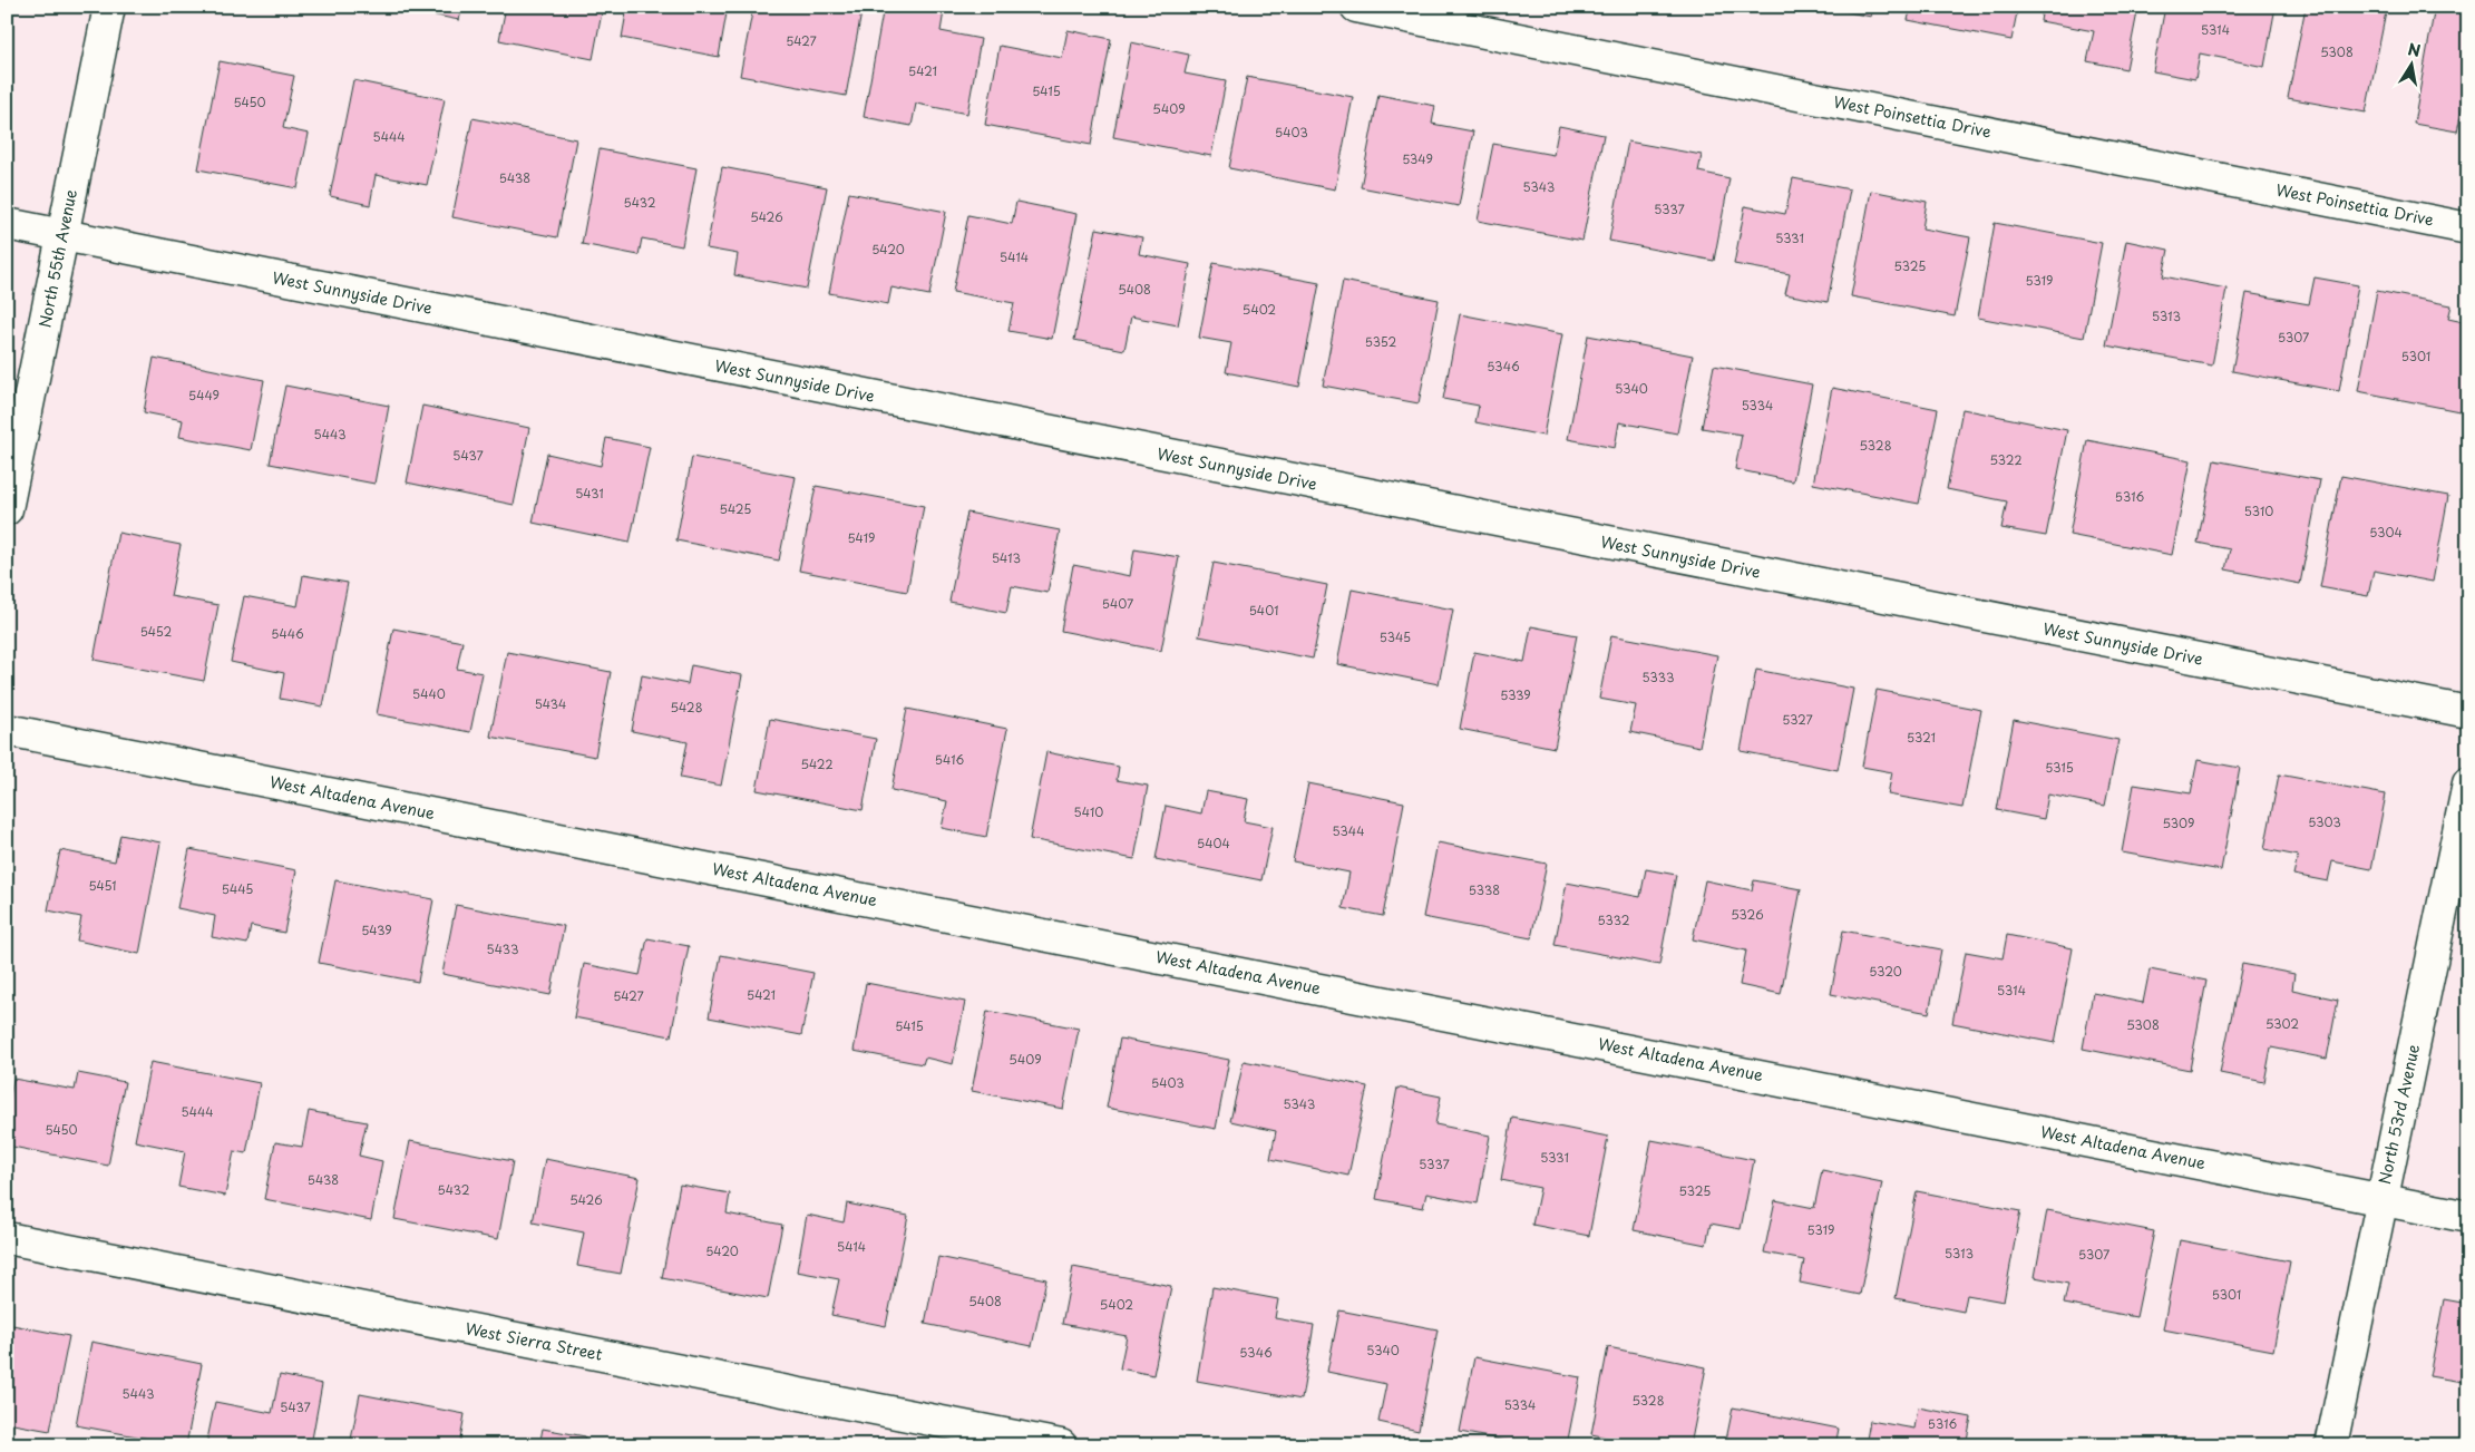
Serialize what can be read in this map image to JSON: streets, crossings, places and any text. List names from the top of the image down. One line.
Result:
{"streets":{"street":["West Poinsettia Drive","North 55th Avenue","West Sunnyside Drive","West Altadena Avenue","North 53rd Avenue","West Sierra Street"]},"crossings":[["North 55th Avenue","West Sunnyside Drive"],["West Altadena Avenue","North 53rd Avenue"]],"house_numbers":["5314","5427","5308","5421","5415","5450","5409","5403","5444","5349","5438","5343","5432","5337","5426","5331","5420","5414","5325","5319","5408","5402","5313","5307","5352","5301","5346","5340","5449","5334","5443","5328","5437","5322","5431","5316","5425","5310","5304","5419","5413","5407","5401","5452","5446","5345","5333","5440","5339","5434","5428","5327","5321","5416","5422","5315","5410","5303","5309","5344","5404","5451","5445","5338","5326","5332","5439","5433","5320","5314","5421","5427","5302","5308","5415","5409","5403","5343","5444","5450","5331","5337","5438","5432","5325","5426","5319","5414","5420","5313","5307","5301","5408","5402","5340","5346","5443","5328","5334","5437","5316"],"north":"top"}
